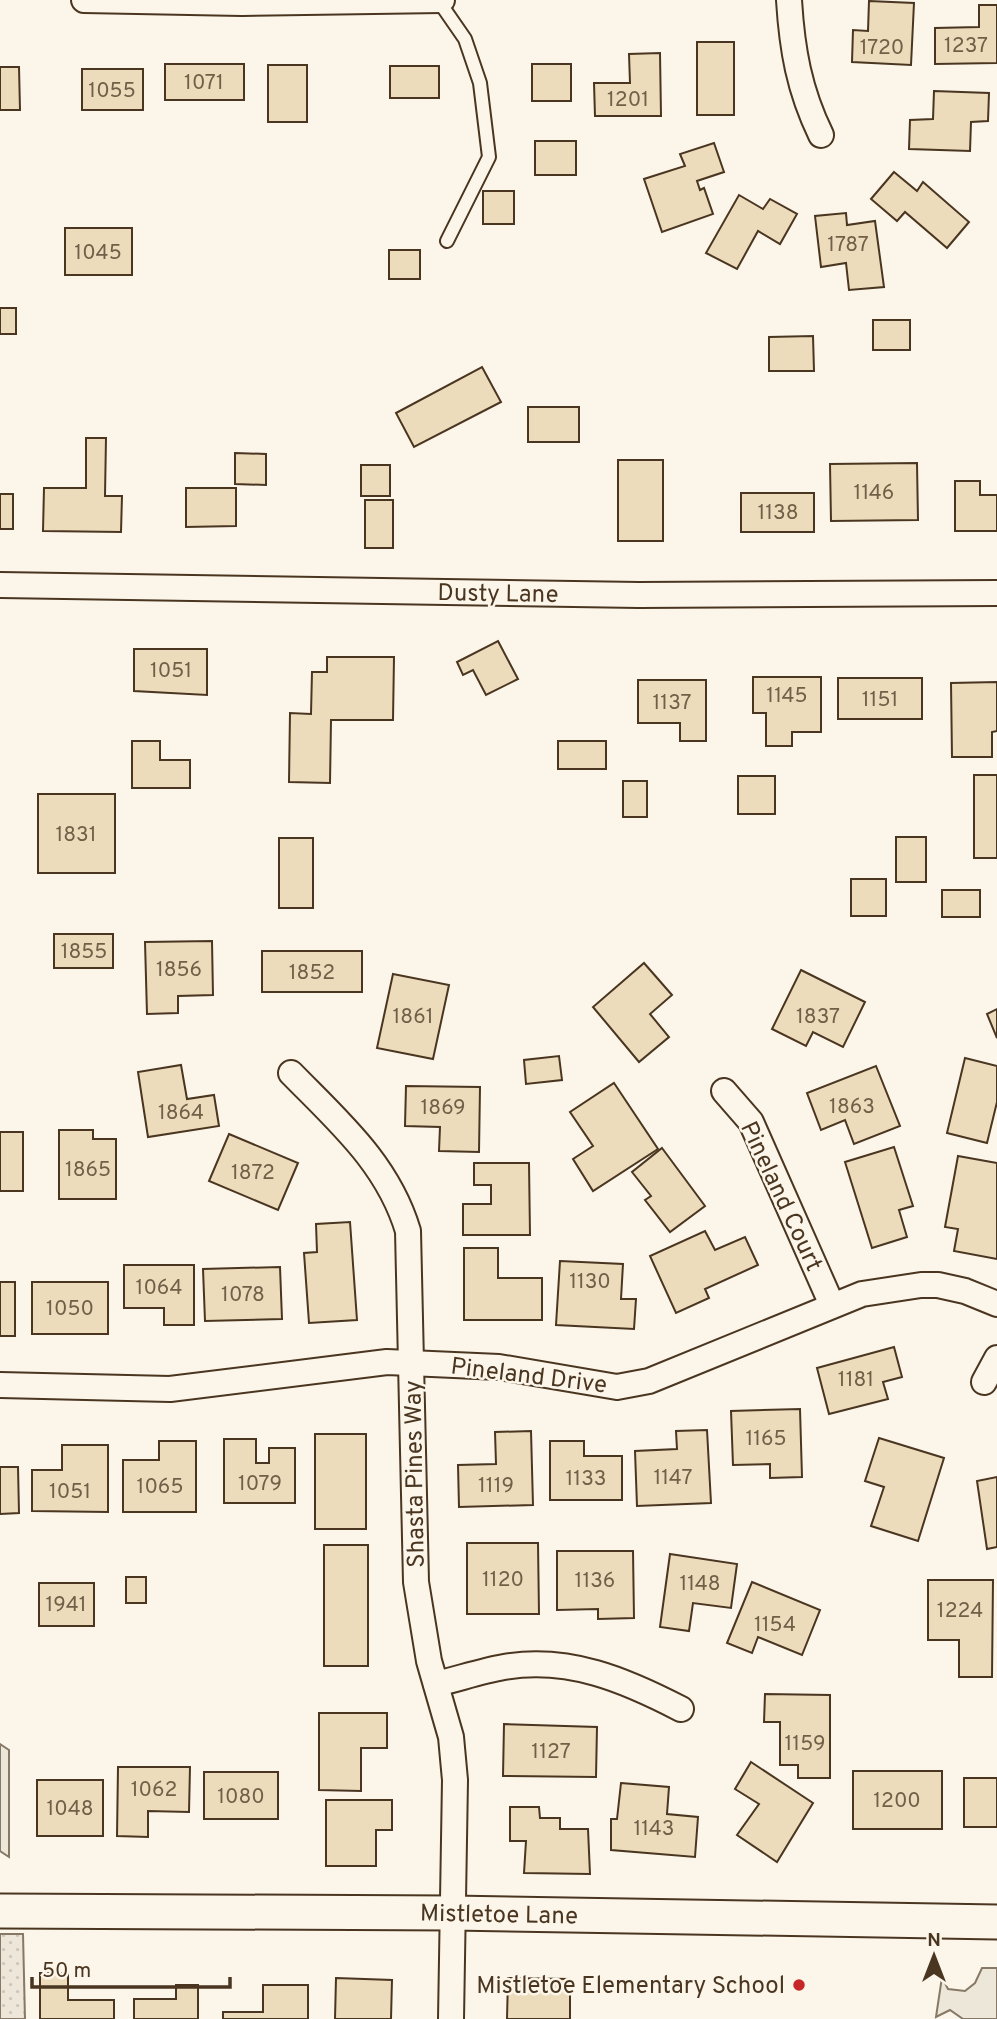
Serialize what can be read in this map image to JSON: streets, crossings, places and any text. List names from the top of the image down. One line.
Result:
{"streets":{"street":["Dusty Lane","Pineland Court","Pineland Drive","Shasta Pines Way","Mistletoe Lane"]},"crossings":[["Pineland Court","Pineland Drive"],["Pineland Drive","Shasta Pines Way"],["Shasta Pines Way","Mistletoe Lane"]],"places":["Mistletoe Elementary School"],"house_numbers":["1237","1720","1071","1055","1201","1787","1045","1146","1138","1051","1145","1151","1137","1831","1855","1856","1852","1861","1837","1863","1869","1864","1865","1872","1130","1064","1078","1050","1181","1165","1147","1133","1079","1119","1065","1051","1120","1136","1148","1941","1224","1154","1159","1127","1062","1080","1200","1048","1143"],"scale_bar":"50 m","north":"top"}
